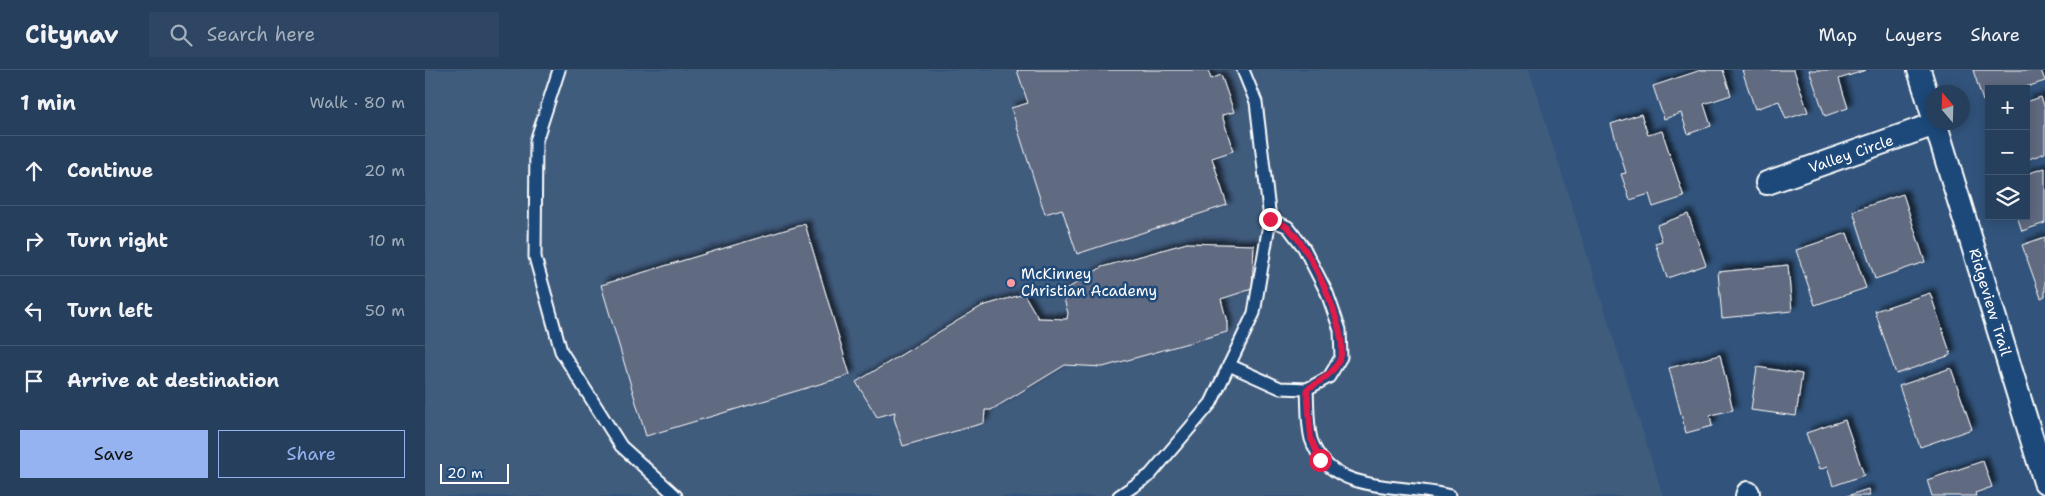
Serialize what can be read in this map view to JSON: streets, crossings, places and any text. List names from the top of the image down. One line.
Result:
{"streets":{"street":["Valley Circle","Ridgeview Trail"]},"places":["McKinney Christian Academy"],"scale_bar":"20 m","north":"top","page":{"header":"Citynav","search":"Search here","nav":["Map","Layers","Share"],"heading":["1 min","Walk · 80 m"],"map_buttons":["+","−"],"list":[["Continue","20 m"],["Turn right","10 m"],["Turn left","50 m"],"Arrive at destination"],"buttons":["Save","Share"],"scale":"20 m"}}
